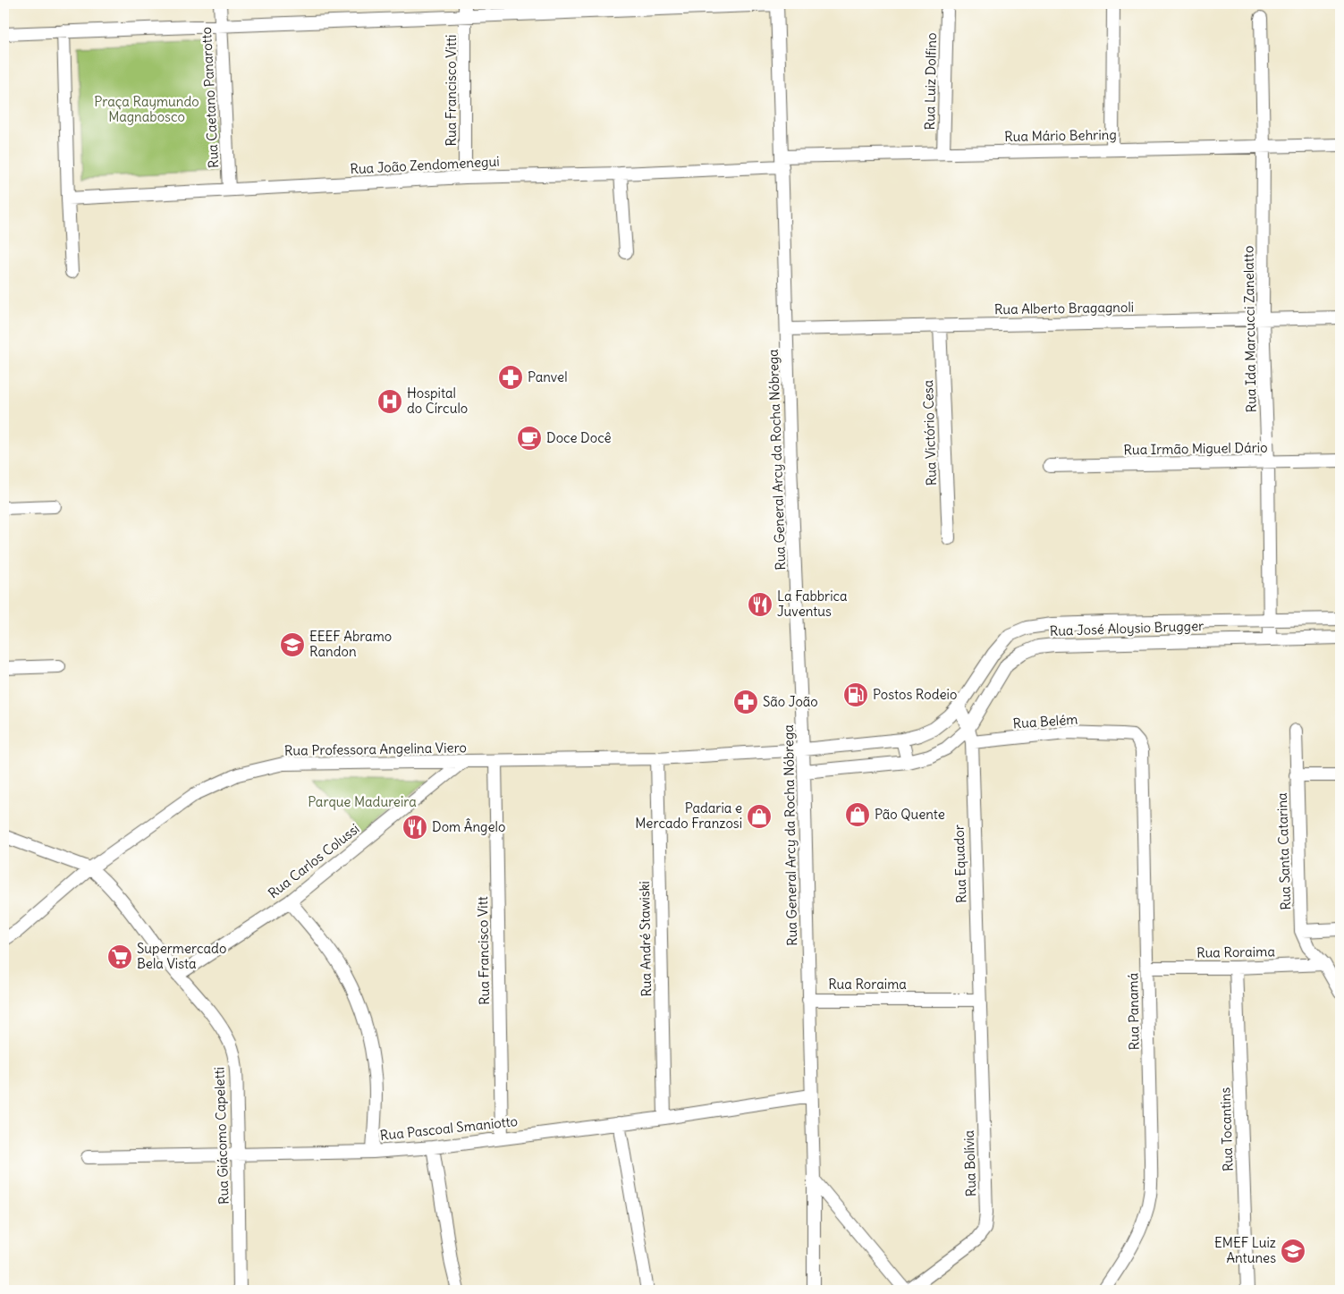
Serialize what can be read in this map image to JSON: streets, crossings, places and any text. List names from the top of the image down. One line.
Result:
{"streets":{"street":["Rua Luiz Dolfino","Rua Francisco Vitti","Rua Caetano Panarotto","Rua Mário Behring","Rua João Zendomenegui","Rua Alberto Bragagnoli","Rua Ida Marcucci Zanelatto","Rua Victório Cesa","Rua Irmão Miguel Dário","Rua General Arcy da Rocha Nóbrega","Rua José Aloysio Brugger","Rua Belém","Rua Professora Angelina Viero","Rua Santa Catarina","Rua Carlos Colussi","Rua Equador","Rua André Stawiski","Rua Francisco Vitt","Rua Roraima","Rua Panamá","Rua Pascoal Smaniotto","Rua Tocantins","Rua Giácomo Capeletti","Rua Bolívia"]},"crossings":[["Rua Luiz Dolfino","Rua Mário Behring"],["Rua Francisco Vitti","Rua João Zendomenegui"],["Rua Caetano Panarotto","Rua João Zendomenegui"],["Rua Mário Behring","Rua João Zendomenegui"],["Rua Mário Behring","Rua Ida Marcucci Zanelatto"],["Rua Mário Behring","Rua General Arcy da Rocha Nóbrega"],["Rua João Zendomenegui","Rua General Arcy da Rocha Nóbrega"],["Rua Alberto Bragagnoli","Rua Ida Marcucci Zanelatto"],["Rua Alberto Bragagnoli","Rua Victório Cesa"],["Rua Alberto Bragagnoli","Rua General Arcy da Rocha Nóbrega"],["Rua Ida Marcucci Zanelatto","Rua Irmão Miguel Dário"],["Rua Ida Marcucci Zanelatto","Rua José Aloysio Brugger"],["Rua General Arcy da Rocha Nóbrega","Rua José Aloysio Brugger"],["Rua General Arcy da Rocha Nóbrega","Rua Professora Angelina Viero"],["Rua General Arcy da Rocha Nóbrega","Rua Roraima"],["Rua General Arcy da Rocha Nóbrega","Rua Pascoal Smaniotto"],["Rua José Aloysio Brugger","Rua Professora Angelina Viero"],["Rua José Aloysio Brugger","Rua Equador"],["Rua Belém","Rua Equador"],["Rua Belém","Rua Panamá"],["Rua Professora Angelina Viero","Rua Carlos Colussi"],["Rua Professora Angelina Viero","Rua André Stawiski"],["Rua Professora Angelina Viero","Rua Francisco Vitt"],["Rua Professora Angelina Viero","Rua Giácomo Capeletti"],["Rua Santa Catarina","Rua Roraima"],["Rua Carlos Colussi","Rua Giácomo Capeletti"],["Rua Equador","Rua Roraima"],["Rua Equador","Rua Bolívia"],["Rua André Stawiski","Rua Pascoal Smaniotto"],["Rua Francisco Vitt","Rua Pascoal Smaniotto"],["Rua Roraima","Rua Panamá"],["Rua Roraima","Rua Tocantins"],["Rua Roraima","Rua Bolívia"],["Rua Pascoal Smaniotto","Rua Giácomo Capeletti"]],"parks":["Praça Raymundo Magnabosco","Parque Madureira"],"places":{"pharmacy":["Panvel","São João"],"hospital":["Hospital do Círculo"],"cafe":["Doce Docê"],"restaurant":["La Fabbrica Juventus","Dom Ângelo"],"school or university":["EEEF Abramo Randon","EMEF Luiz Antunes"],"fuel station":["Postos Rodeio"],"shop":["Pão Quente","Padaria e Mercado Franzosi"],"supermarket":["Supermercado Bela Vista"]}}
